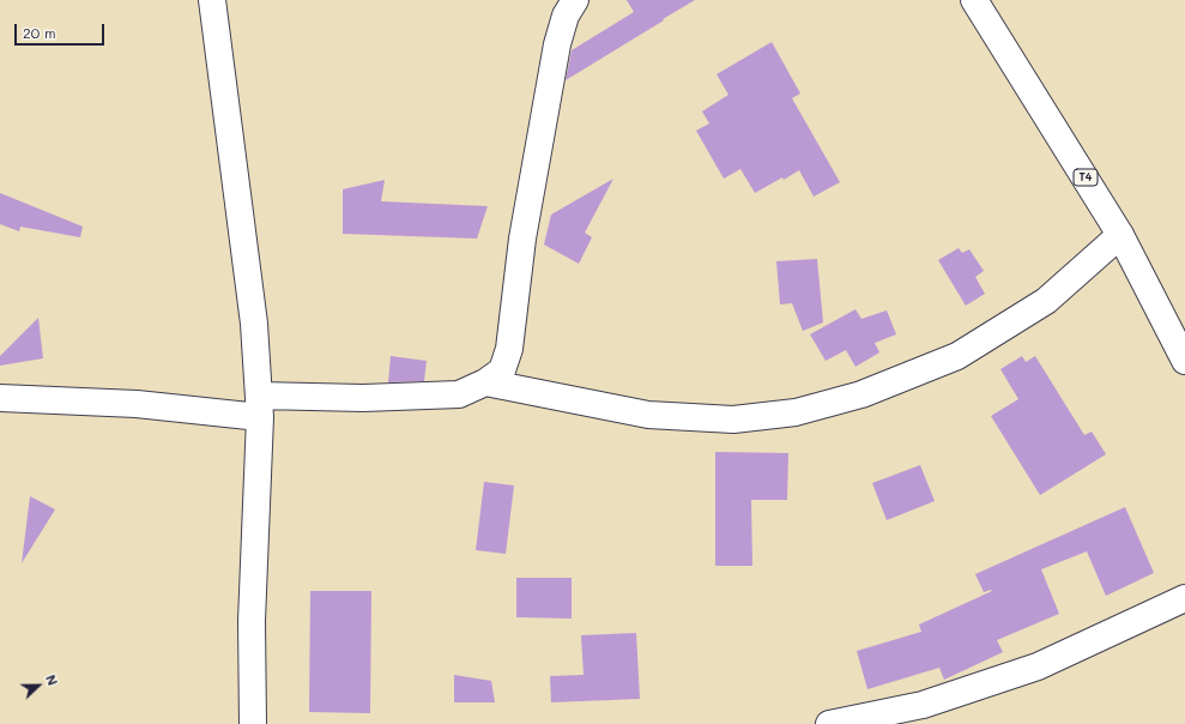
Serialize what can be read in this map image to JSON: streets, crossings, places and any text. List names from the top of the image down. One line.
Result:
{"streets":{"main road":["T4"]},"scale_bar":"20 m","north":"right"}
